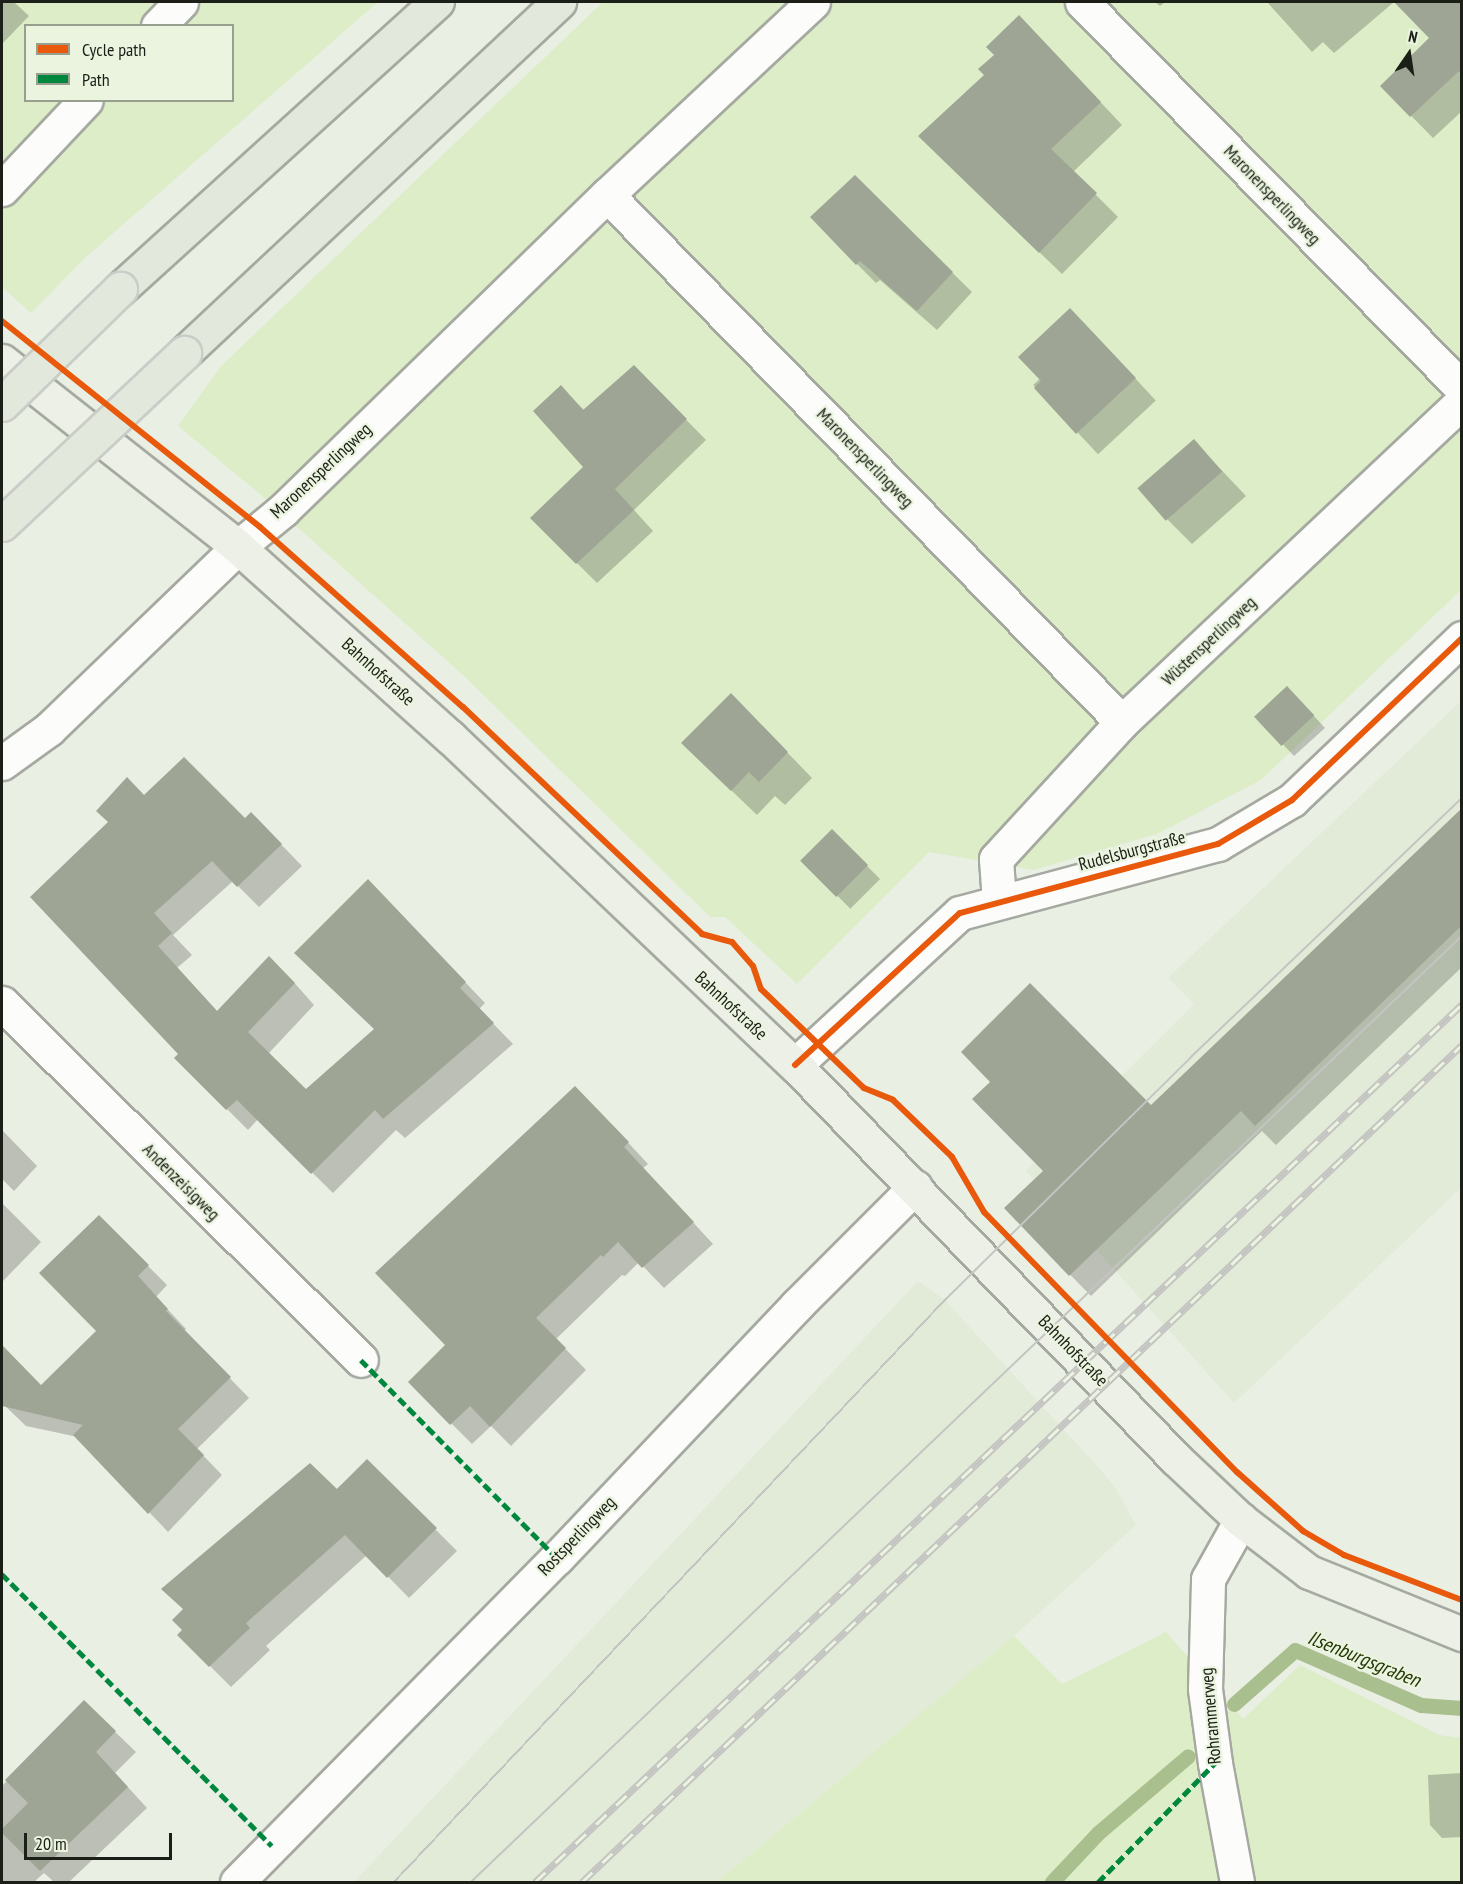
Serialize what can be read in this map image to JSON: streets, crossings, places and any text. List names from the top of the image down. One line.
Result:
{"streets":{"main road":["Bahnhofstraße"],"street":["Maronensperlingweg","Wüstensperlingweg","Rudelsburgstraße","Andenzeisigweg","Rostsperlingweg","Rohrammerweg"]},"crossings":[["Maronensperlingweg","Wüstensperlingweg"],["Maronensperlingweg","Bahnhofstraße"],["Wüstensperlingweg","Rudelsburgstraße"],["Bahnhofstraße","Rudelsburgstraße"],["Bahnhofstraße","Rostsperlingweg"],["Bahnhofstraße","Rohrammerweg"]],"water":["Ilsenburgsgraben"],"legend":["Cycle path","Path"],"scale_bar":"20 m","north":"top"}
